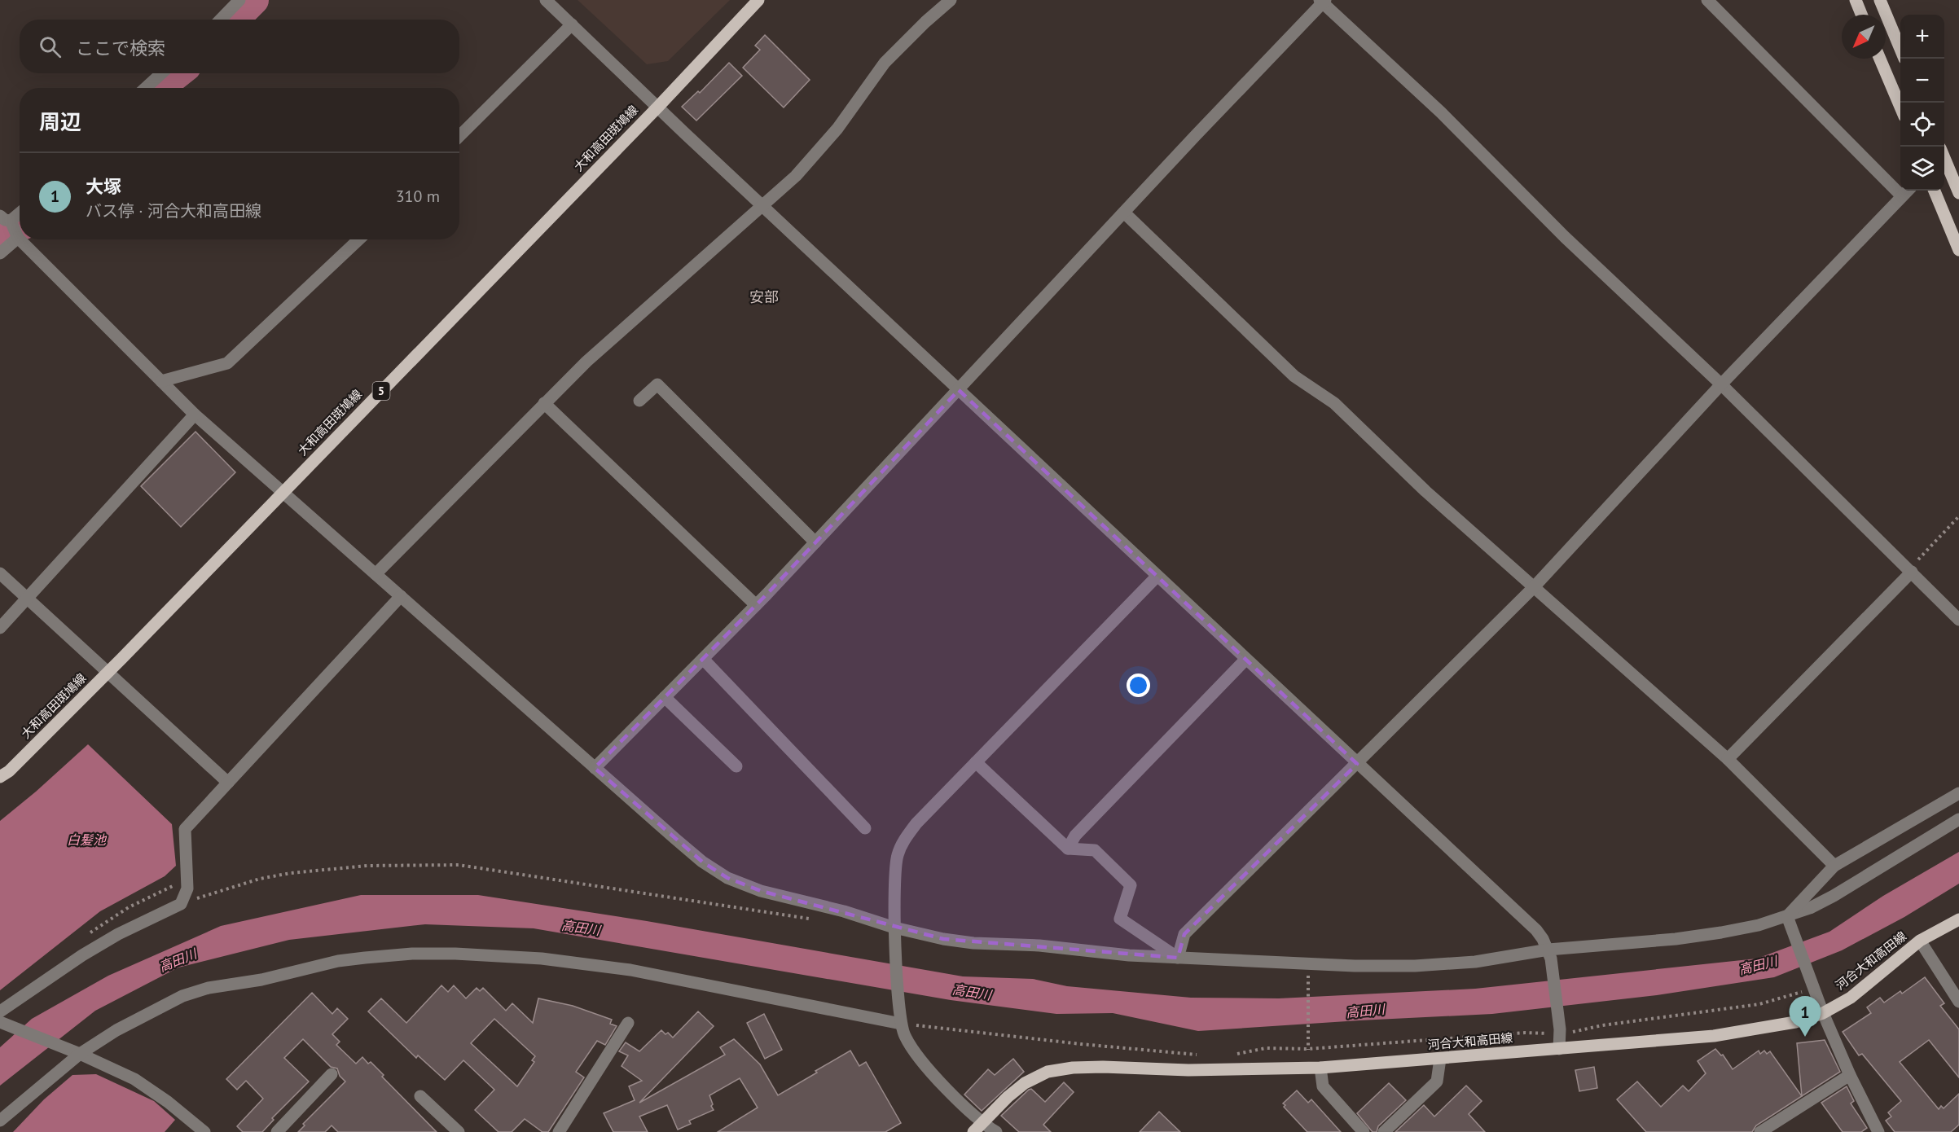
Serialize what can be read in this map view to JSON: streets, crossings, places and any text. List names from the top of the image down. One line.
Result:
{"streets":{"main road":["大和高田斑鳩線","5","河合大和高田線"]},"districts":["安部"],"water":["白髪池","高田川"],"north":"bottom left","page":{"map_buttons":["+","−"],"search":"ここで検索","heading":"周辺","list":[{"mark":"1","name":"大塚","note":"バス停 · 河合大和高田線","value":"310 m"}],"pins":"1"}}
